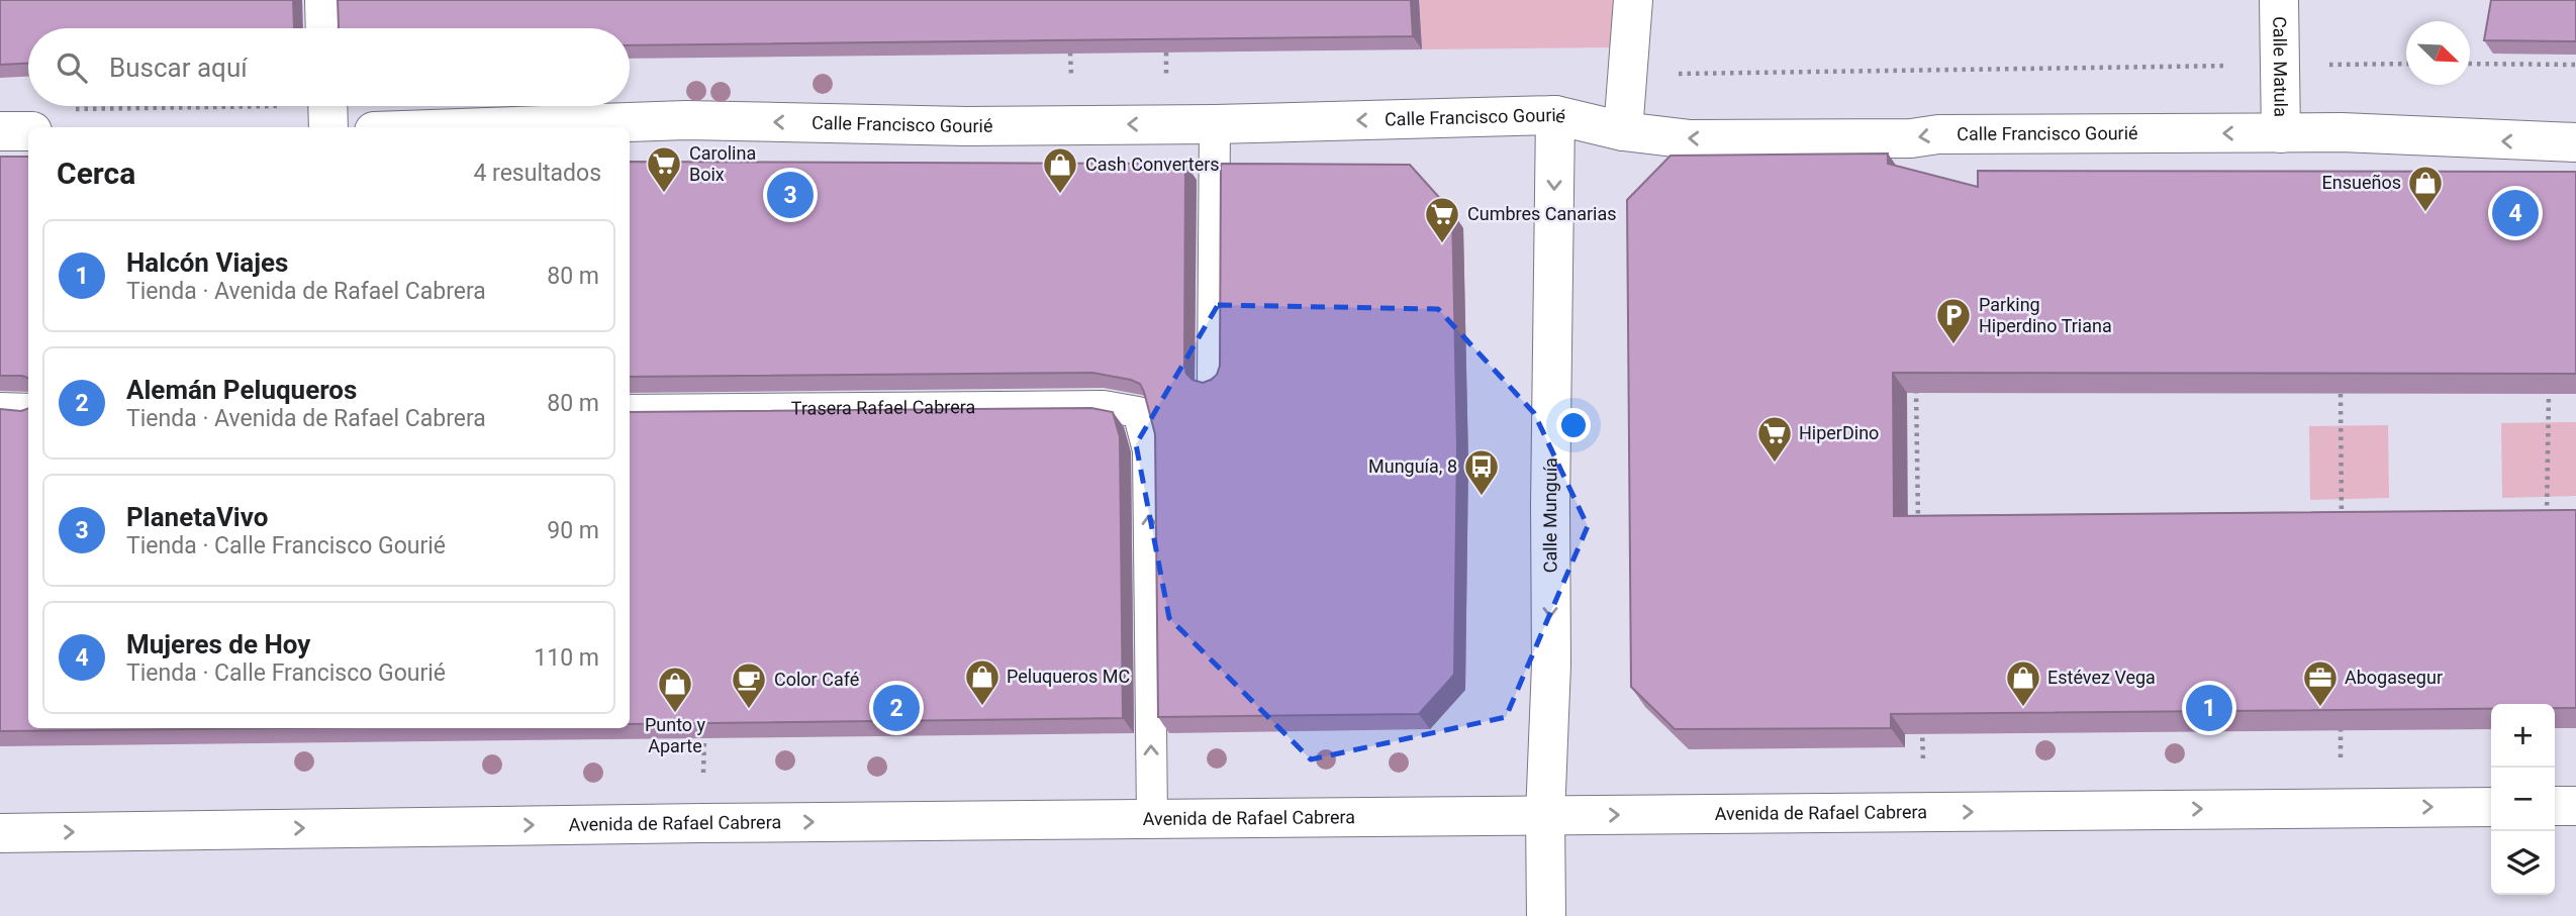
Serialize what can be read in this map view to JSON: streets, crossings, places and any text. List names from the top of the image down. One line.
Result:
{"streets":{"street":["Calle Matula","Calle Francisco Gourié","Calle Munguía","Avenida de Rafael Cabrera"],"lane":["Trasera Rafael Cabrera"]},"crossings":[["Calle Matula","Calle Francisco Gourié"],["Calle Francisco Gourié","Calle Munguía"],["Trasera Rafael Cabrera","Avenida de Rafael Cabrera"],["Calle Munguía","Avenida de Rafael Cabrera"]],"one_way":["Calle Francisco Gourié","Calle Munguía","Avenida de Rafael Cabrera"],"places":{"supermarket":["Carolina Boix","Cumbres Canarias","HiperDino"],"shop":["Cash Converters","Ensueños","Peluqueros MC","Estévez Vega","Punto y Aparte"],"parking":["Parking Hiperdino Triana"],"bus stop":["Munguía, 8"],"office":["Abogasegur"],"cafe":["Color Café"]},"north":"bottom right","page":{"search":"Buscar aquí","heading":["Cerca","4 resultados"],"pins":["3","4","1","2"],"list":[{"mark":"1","name":"Halcón Viajes","note":"Tienda · Avenida de Rafael Cabrera","value":"80 m"},{"mark":"2","name":"Alemán Peluqueros","note":"Tienda · Avenida de Rafael Cabrera","value":"80 m"},{"mark":"3","name":"PlanetaVivo","note":"Tienda · Calle Francisco Gourié","value":"90 m"},{"mark":"4","name":"Mujeres de Hoy","note":"Tienda · Calle Francisco Gourié","value":"110 m"}],"map_buttons":["+","−"]}}
